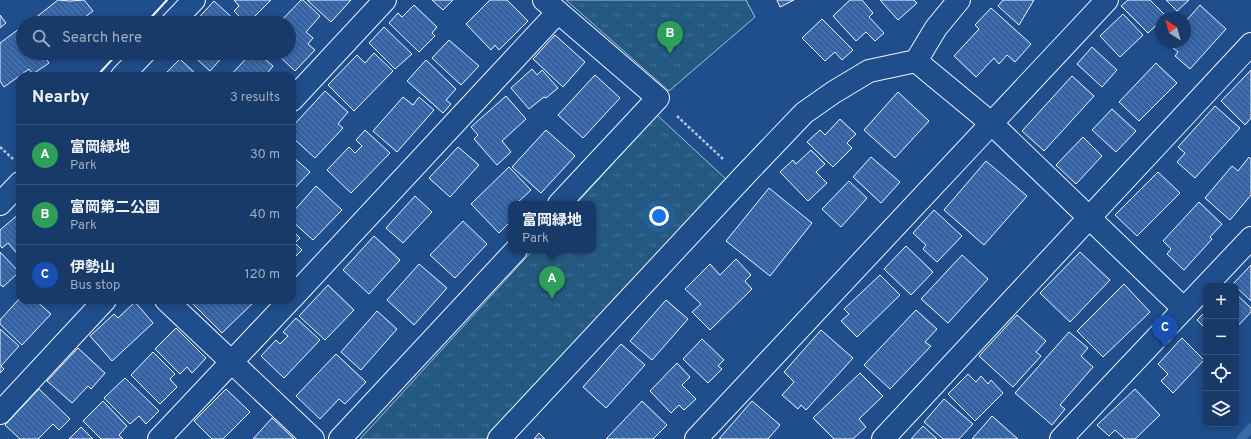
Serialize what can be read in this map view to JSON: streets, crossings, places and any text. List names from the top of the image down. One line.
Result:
{"north":"top left","page":{"search":"Search here","pins":["B","A","C"],"heading":["Nearby","3 results"],"list":[{"mark":"A","name":"富岡緑地","note":"Park","value":"30 m"},{"mark":"B","name":"富岡第二公園","note":"Park","value":"40 m"},{"mark":"C","name":"伊勢山","note":"Bus stop","value":"120 m"}],"popup":["富岡緑地","Park"],"map_buttons":["+","−"]}}
